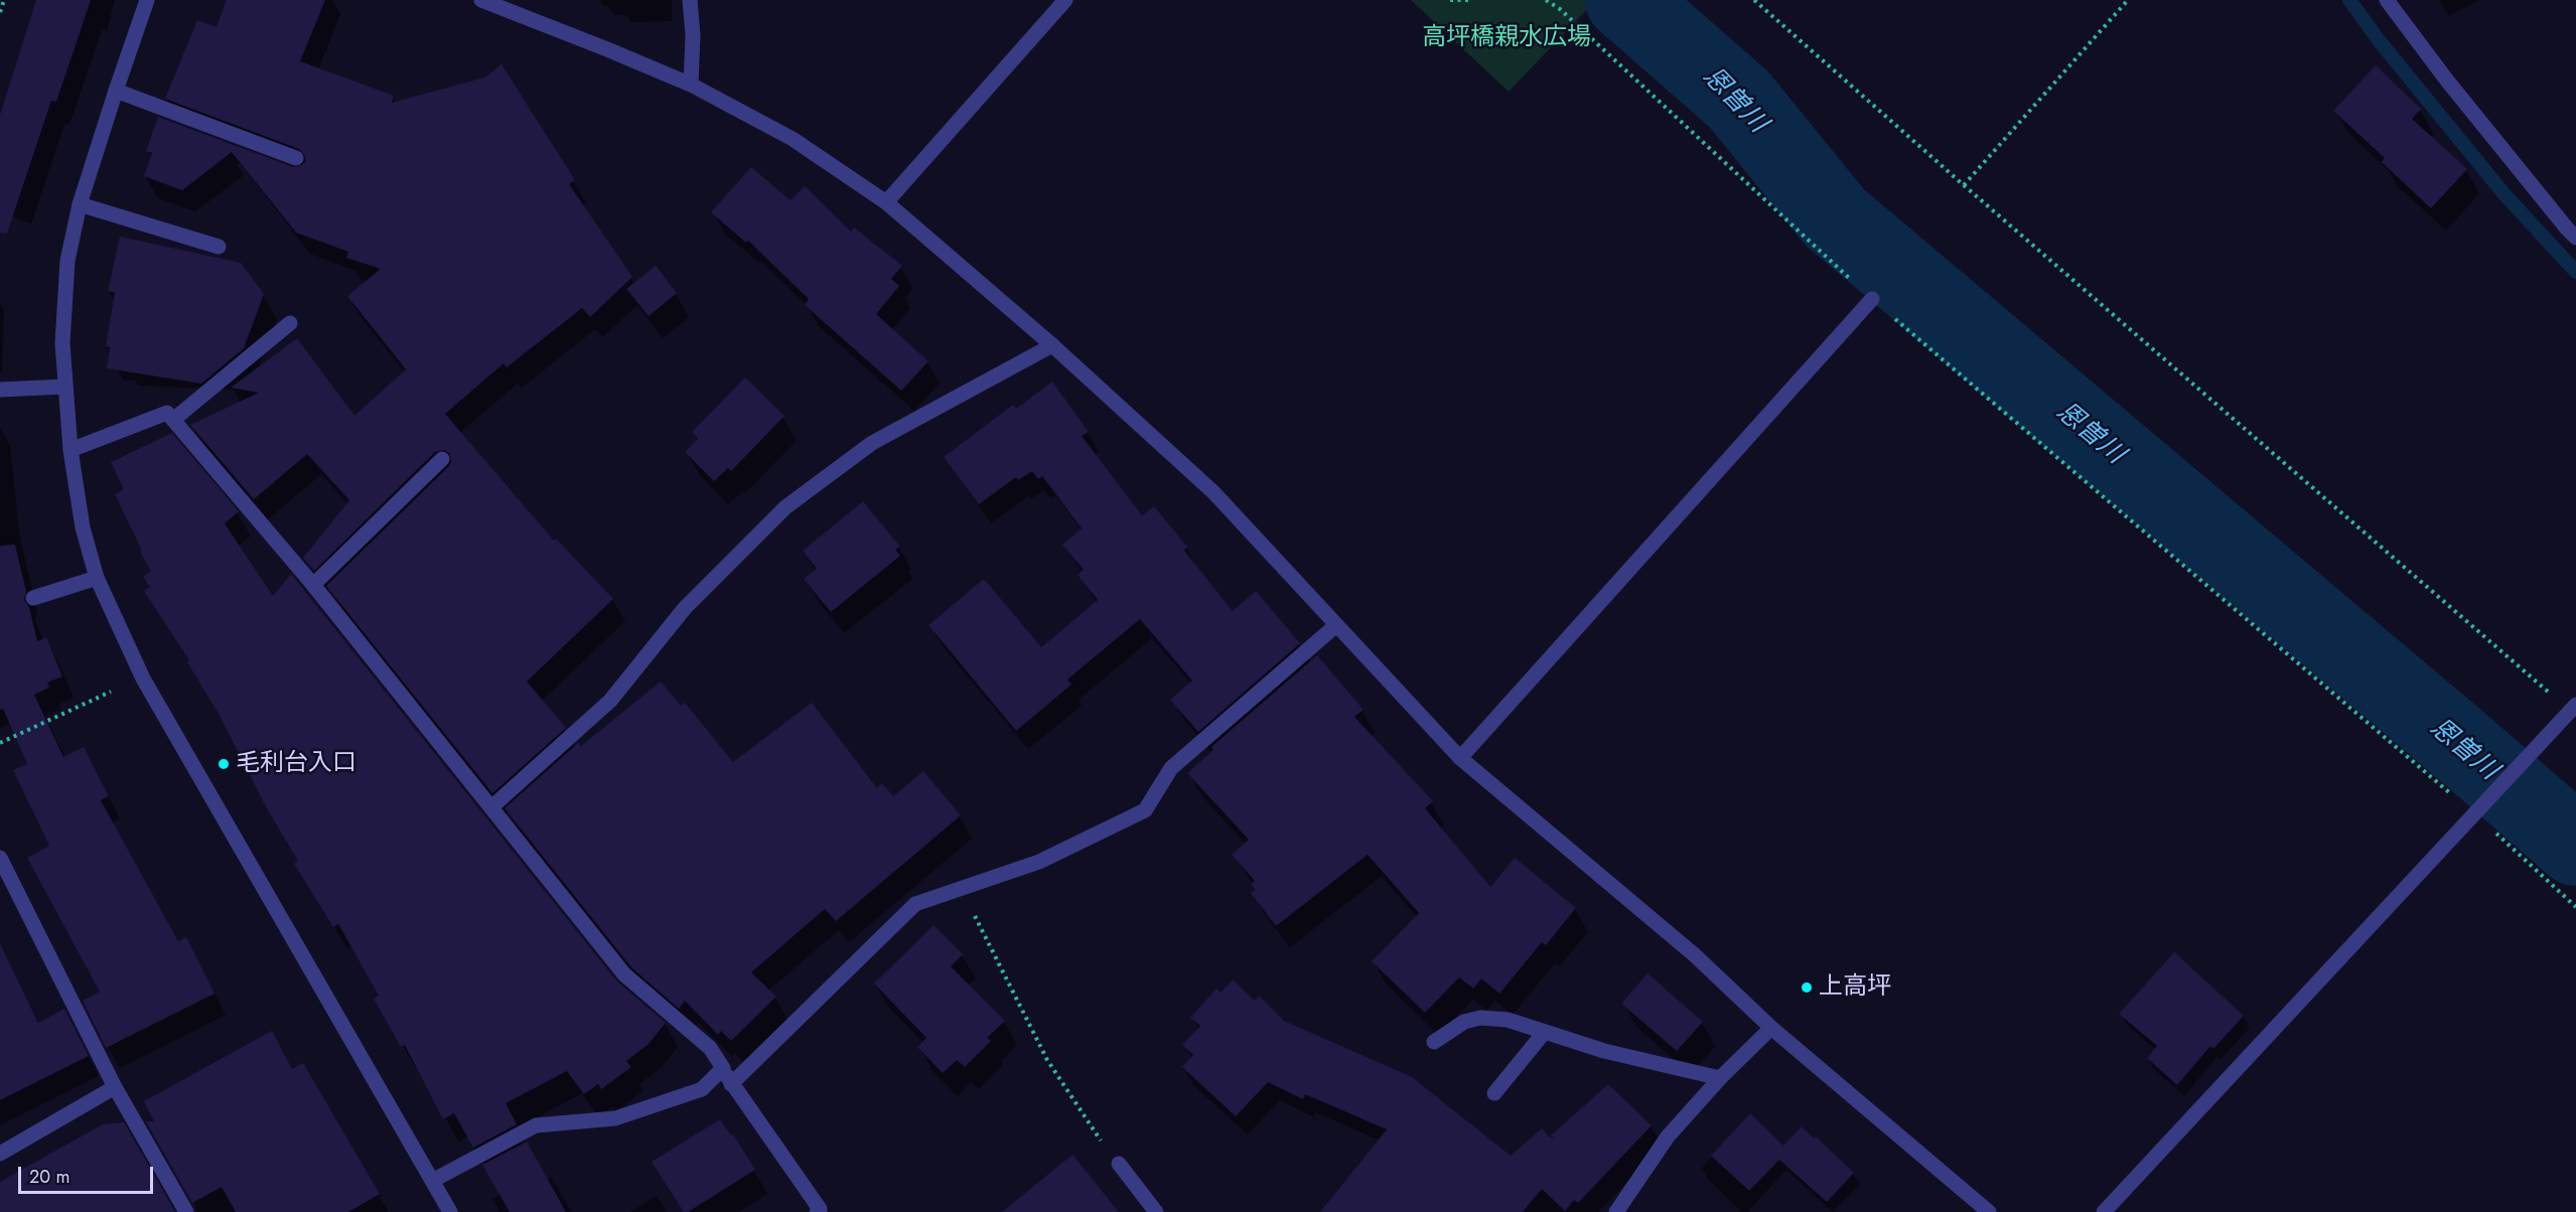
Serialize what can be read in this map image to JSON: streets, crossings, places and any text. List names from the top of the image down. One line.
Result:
{"water":["恩曽川"],"parks":["高坪橋親水広場"],"places":["毛利台入口","上高坪"],"scale_bar":"20 m"}
